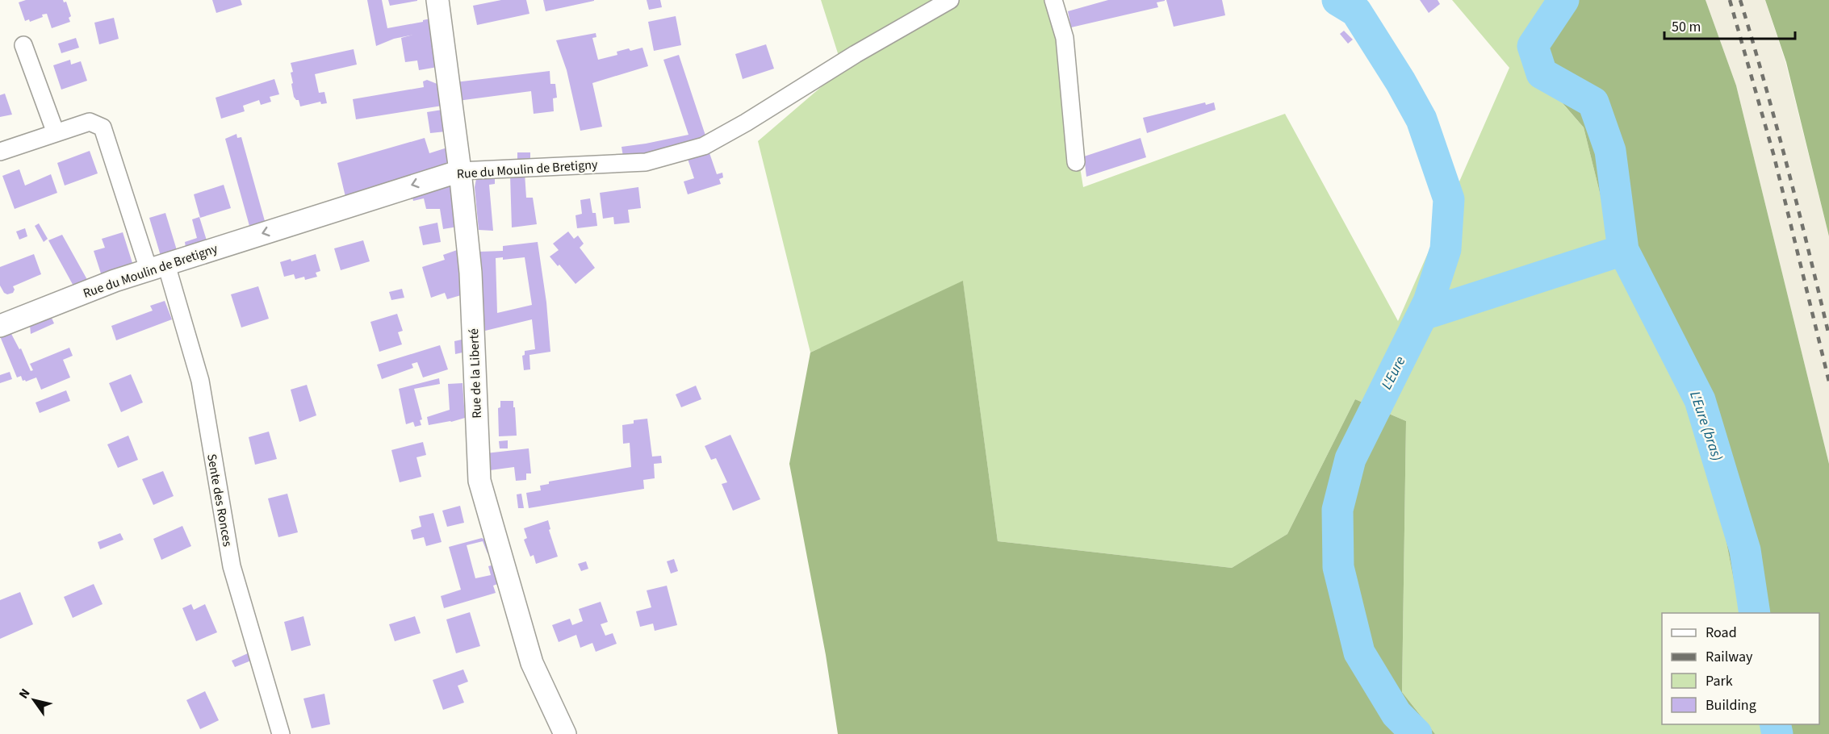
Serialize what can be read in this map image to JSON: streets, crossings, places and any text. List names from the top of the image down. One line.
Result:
{"streets":{"street":["Rue du Moulin de Bretigny","Rue de la Liberté","Sente des Ronces"]},"crossings":[["Rue du Moulin de Bretigny","Rue de la Liberté"],["Rue du Moulin de Bretigny","Sente des Ronces"]],"water":["L'Eure","L'Eure (bras)"],"legend":["Road","Railway","Park","Building"],"scale_bar":"50 m","north":"top left"}
